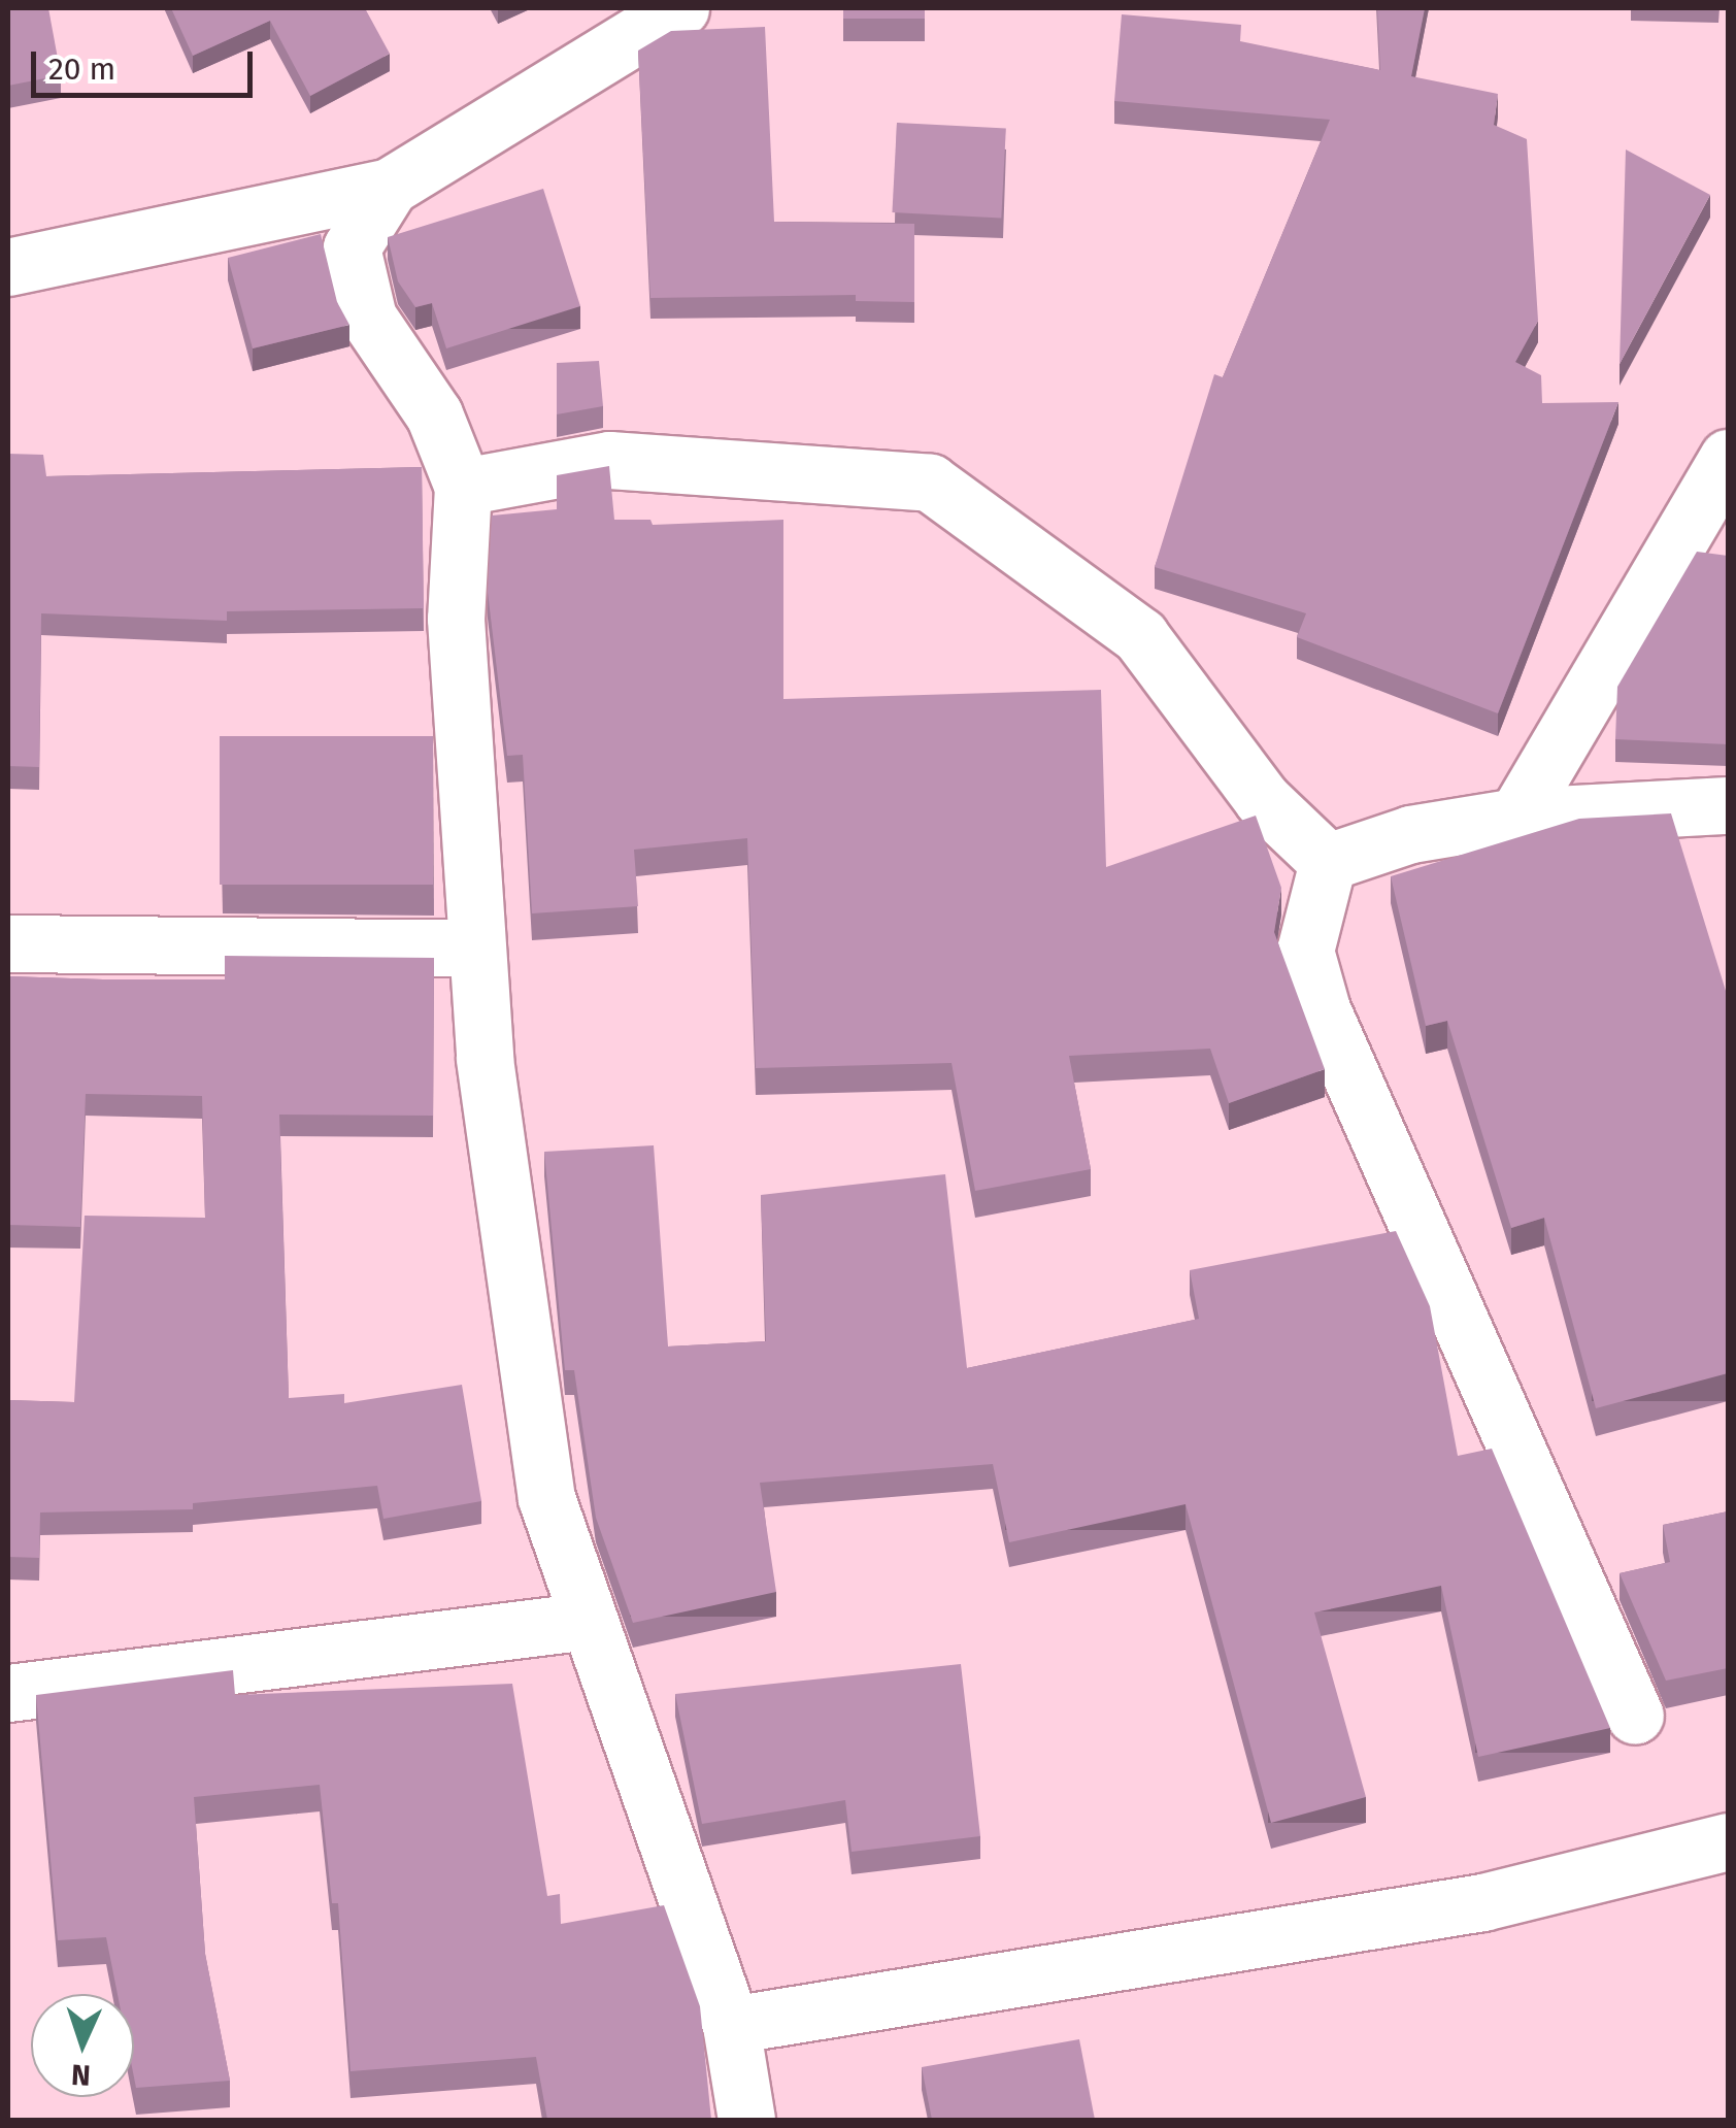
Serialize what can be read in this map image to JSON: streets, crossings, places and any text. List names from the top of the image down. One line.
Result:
{"scale_bar":"20 m","north":"bottom"}
